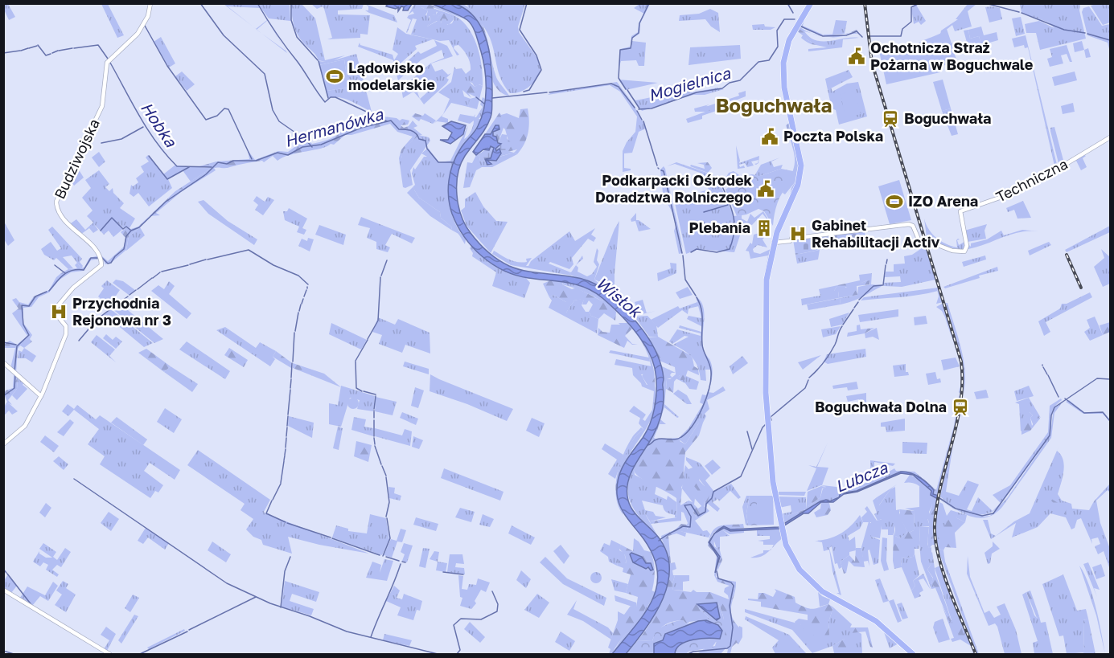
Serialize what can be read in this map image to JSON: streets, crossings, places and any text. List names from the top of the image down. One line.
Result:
{"streets":{"street":["Budziwojska","Techniczna"]},"districts":["Boguchwała"],"water":["Mogielnica","Hobka","Hermanówka","Wisłok","Lubcza"],"places":{"public building":["Ochotnicza Straż Pożarna w Boguchwale","Poczta Polska","Podkarpacki Ośrodek Doradztwa Rolniczego"],"sports":["Lądowisko modelarskie","IZO Arena"],"station":["Boguchwała","Boguchwała Dolna"],"building":["Plebania"],"hospital":["Gabinet Rehabilitacji Activ","Przychodnia Rejonowa nr 3"]}}
